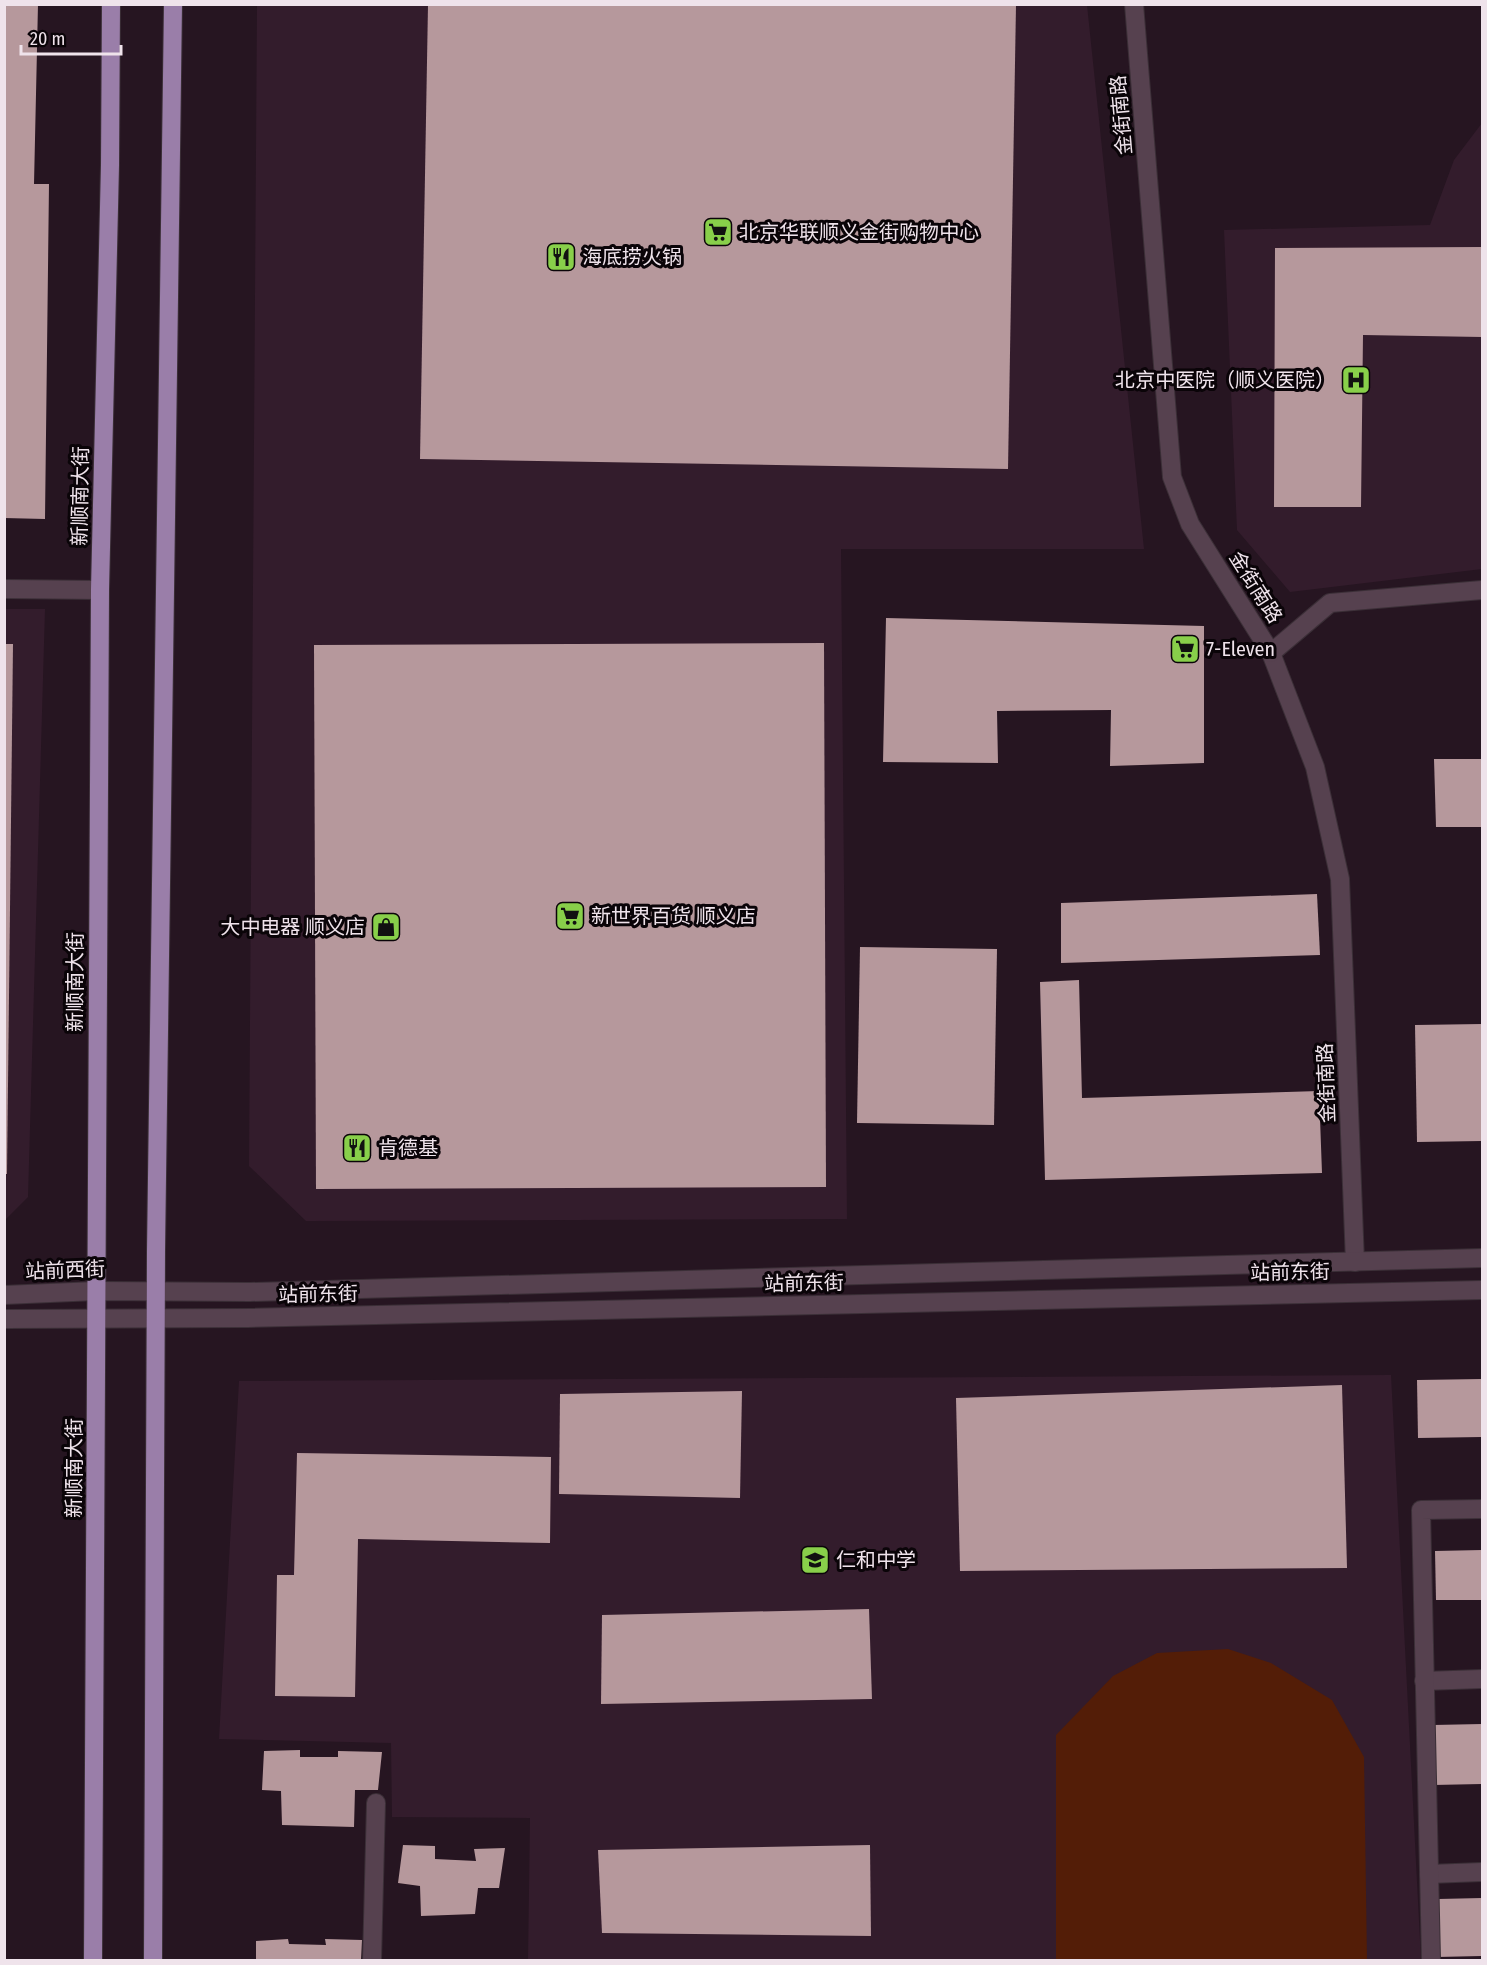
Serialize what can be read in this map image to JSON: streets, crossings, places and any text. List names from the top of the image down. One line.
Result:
{"streets":{"main road":["新顺南大街"],"street":["金街南路","站前西街","站前东街"]},"crossings":[["金街南路","站前东街"],["新顺南大街","站前西街"],["新顺南大街","站前东街"],["站前西街","站前东街"]],"places":{"supermarket":["北京华联顺义金街购物中心","7-Eleven","新世界百货 顺义店"],"restaurant":["海底捞火锅","肯德基"],"hospital":["北京中医院（顺义医院）"],"shop":["大中电器 顺义店"],"school or university":["仁和中学"]},"scale_bar":"20 m"}
